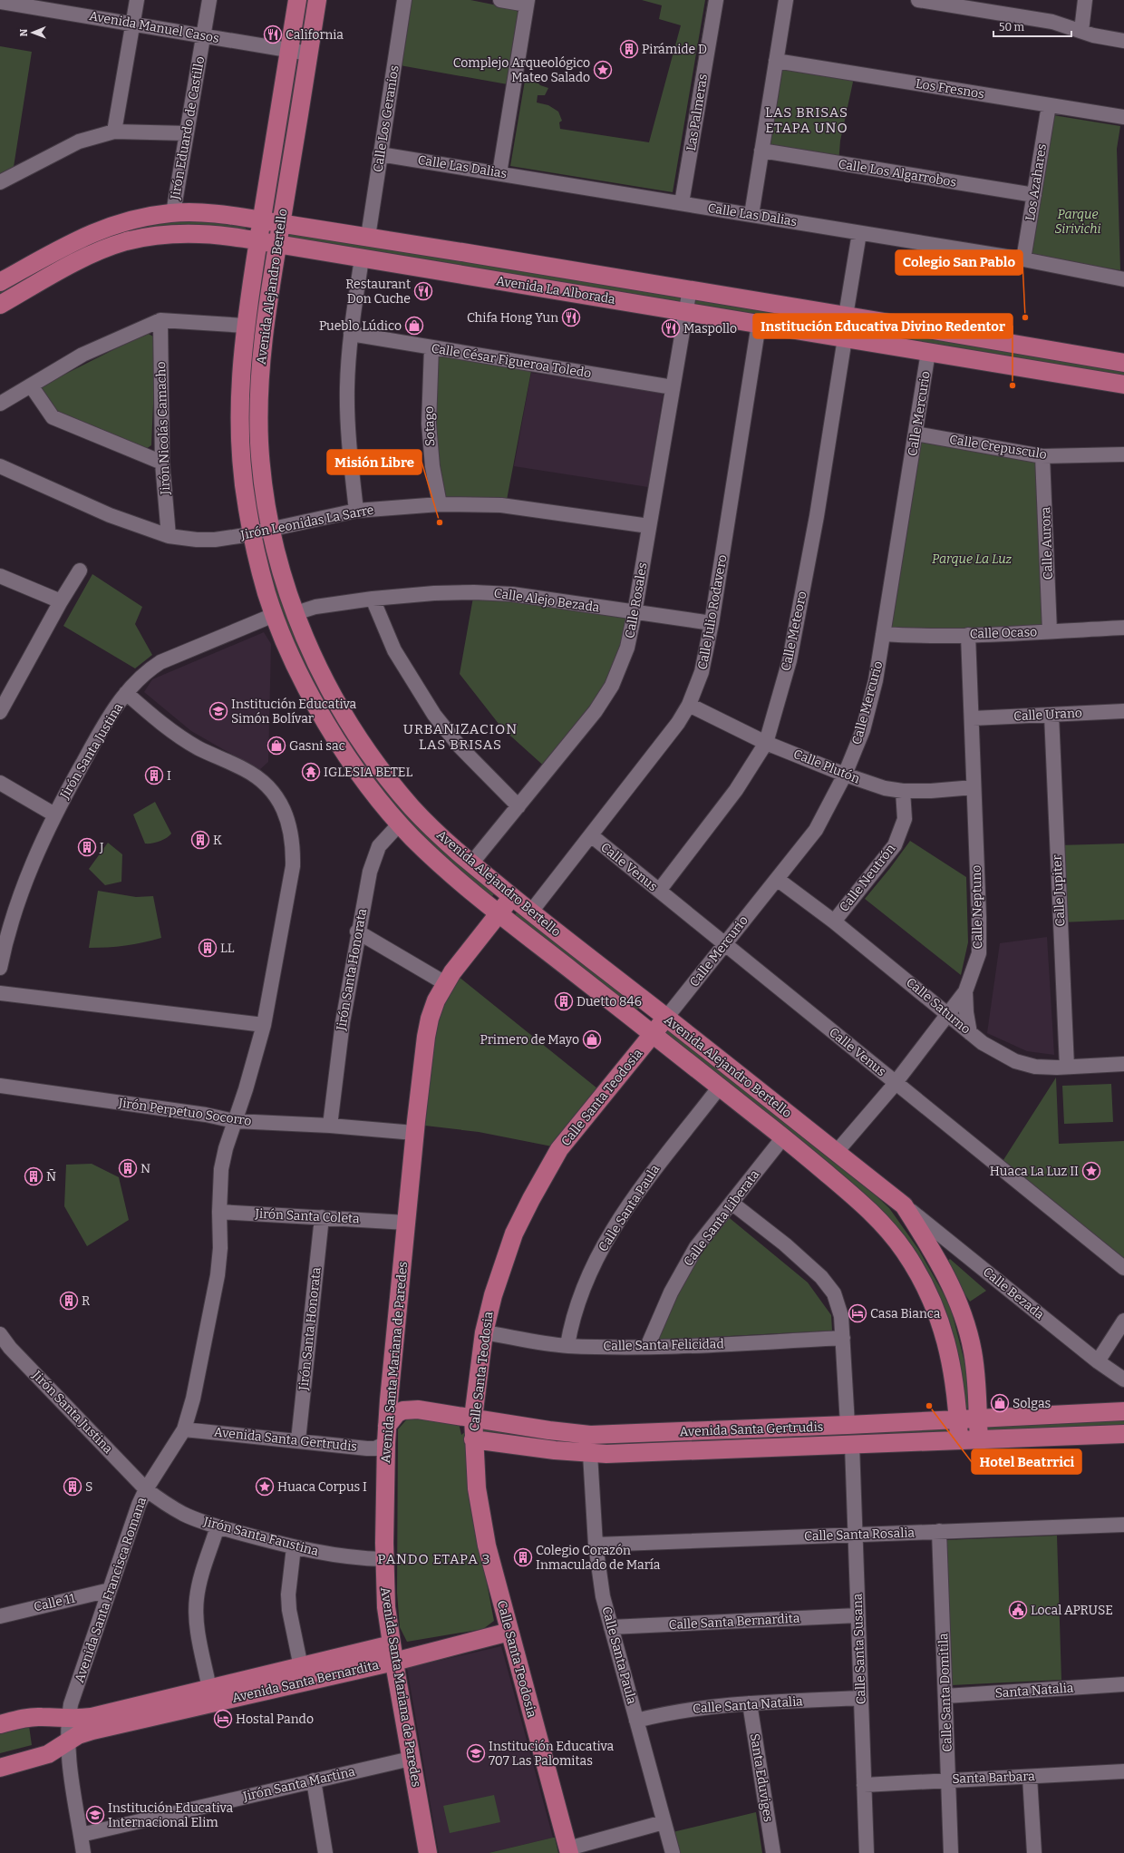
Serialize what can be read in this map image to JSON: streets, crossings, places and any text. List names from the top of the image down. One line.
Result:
{"streets":{"main road":["Avenida Alejandro Bertello","Avenida La Alborada","Calle Santa Teodosia","Avenida Santa Mariana de Paredes","Avenida Santa Gertrudis","Avenida Santa Bernardita"],"street":["Avenida Manuel Casos","Los Fresnos","Las Palmeras","Calle Los Geranios","Jirón Eduardo de Castillo","Calle Las Dalias","Calle Los Algarrobos","Los Azahares","Calle César Figueroa Toledo","Calle Mercurio","Sotago","Jirón Nicolás Camacho","Calle Crepusculo","Jirón Leonidas La Sarre","Calle Aurora","Calle Alejo Bezada","Calle Rosales","Calle Julio Rodavero","Calle Meteoro","Calle Ocaso","Calle Urano","Jirón Santa Justina","Calle Plutón","Calle Venus","Calle Neutrón","Calle Jupiter","Calle Neptuno","Jirón Santa Honorata","Calle Saturno","Jirón Perpetuo Socorro","Calle Santa Paula","Jirón Santa Coleta","Calle Santa Liberata","Calle Bezada","Calle Santa Felicidad","Calle Santa Rosalia","Jirón Santa Faustina","Avenida Santa Francisca Romana","Calle 11","Calle Santa Bernardita","Calle Santa Susana","Santa Natalia","Calle Santa Domitila","Calle Santa Natalia","Santa Eduviges","Santa Barbara","Jirón Santa Martina"]},"crossings":[["Avenida Manuel Casos","Jirón Eduardo de Castillo"],["Avenida Manuel Casos","Avenida Alejandro Bertello"],["Los Fresnos","Los Azahares"],["Las Palmeras","Calle Las Dalias"],["Calle Los Geranios","Calle Las Dalias"],["Calle Los Geranios","Avenida La Alborada"],["Jirón Eduardo de Castillo","Avenida La Alborada"],["Calle Las Dalias","Los Azahares"],["Calle Los Algarrobos","Los Azahares"],["Avenida Alejandro Bertello","Avenida La Alborada"],["Avenida Alejandro Bertello","Calle Mercurio"],["Avenida Alejandro Bertello","Jirón Leonidas La Sarre"],["Avenida Alejandro Bertello","Calle Alejo Bezada"],["Avenida Alejandro Bertello","Calle Rosales"],["Avenida Alejandro Bertello","Calle Julio Rodavero"],["Avenida Alejandro Bertello","Jirón Santa Justina"],["Avenida Alejandro Bertello","Calle Neptuno"],["Avenida Alejandro Bertello","Jirón Santa Honorata"],["Avenida Alejandro Bertello","Calle Santa Teodosia"],["Avenida Alejandro Bertello","Calle Santa Paula"],["Avenida Alejandro Bertello","Calle Santa Liberata"],["Avenida Alejandro Bertello","Calle Bezada"],["Avenida Alejandro Bertello","Avenida Santa Mariana de Paredes"],["Avenida Alejandro Bertello","Avenida Santa Gertrudis"],["Avenida La Alborada","Calle Mercurio"],["Avenida La Alborada","Calle Rosales"],["Avenida La Alborada","Calle Julio Rodavero"],["Avenida La Alborada","Calle Meteoro"],["Calle César Figueroa Toledo","Sotago"],["Calle César Figueroa Toledo","Calle Rosales"],["Calle Mercurio","Calle Crepusculo"],["Calle Mercurio","Calle Ocaso"],["Calle Mercurio","Calle Plutón"],["Calle Mercurio","Calle Venus"],["Calle Mercurio","Calle Saturno"],["Calle Mercurio","Calle Santa Teodosia"],["Sotago","Jirón Leonidas La Sarre"],["Jirón Nicolás Camacho","Jirón Leonidas La Sarre"],["Calle Crepusculo","Calle Aurora"],["Jirón Leonidas La Sarre","Calle Rosales"],["Calle Aurora","Calle Ocaso"],["Calle Alejo Bezada","Calle Rosales"],["Calle Alejo Bezada","Calle Julio Rodavero"],["Calle Julio Rodavero","Calle Plutón"],["Calle Julio Rodavero","Calle Venus"],["Calle Meteoro","Calle Plutón"],["Calle Meteoro","Calle Venus"],["Calle Ocaso","Calle Neptuno"],["Calle Urano","Calle Jupiter"],["Calle Urano","Calle Neptuno"],["Jirón Santa Justina","Jirón Santa Faustina"],["Jirón Santa Justina","Avenida Santa Francisca Romana"],["Calle Plutón","Calle Neutrón"],["Calle Plutón","Calle Neptuno"],["Calle Venus","Calle Neptuno"],["Calle Neutrón","Calle Saturno"],["Calle Jupiter","Calle Saturno"],["Calle Neptuno","Calle Saturno"],["Jirón Santa Honorata","Jirón Perpetuo Socorro"],["Jirón Santa Honorata","Jirón Santa Coleta"],["Jirón Santa Honorata","Avenida Santa Gertrudis"],["Calle Santa Teodosia","Calle Santa Felicidad"],["Calle Santa Teodosia","Avenida Santa Gertrudis"],["Calle Santa Teodosia","Avenida Santa Bernardita"],["Jirón Perpetuo Socorro","Avenida Santa Mariana de Paredes"],["Jirón Perpetuo Socorro","Avenida Santa Francisca Romana"],["Calle Santa Paula","Calle Santa Felicidad"],["Calle Santa Paula","Avenida Santa Gertrudis"],["Calle Santa Paula","Calle Santa Rosalia"],["Calle Santa Paula","Calle Santa Bernardita"],["Calle Santa Paula","Calle Santa Natalia"],["Jirón Santa Coleta","Avenida Santa Mariana de Paredes"],["Jirón Santa Coleta","Avenida Santa Francisca Romana"],["Calle Santa Liberata","Calle Santa Felicidad"],["Avenida Santa Mariana de Paredes","Avenida Santa Gertrudis"],["Avenida Santa Mariana de Paredes","Jirón Santa Faustina"],["Avenida Santa Mariana de Paredes","Avenida Santa Bernardita"],["Avenida Santa Mariana de Paredes","Jirón Santa Martina"],["Avenida Santa Gertrudis","Avenida Santa Francisca Romana"],["Avenida Santa Gertrudis","Calle Santa Susana"],["Calle Santa Rosalia","Calle Santa Susana"],["Calle Santa Rosalia","Calle Santa Domitila"],["Jirón Santa Faustina","Avenida Santa Francisca Romana"],["Avenida Santa Francisca Romana","Calle 11"],["Avenida Santa Francisca Romana","Avenida Santa Bernardita"],["Avenida Santa Francisca Romana","Jirón Santa Martina"],["Calle Santa Bernardita","Calle Santa Susana"],["Calle Santa Susana","Calle Santa Natalia"],["Calle Santa Susana","Santa Barbara"],["Santa Natalia","Calle Santa Domitila"],["Calle Santa Domitila","Santa Barbara"],["Calle Santa Natalia","Santa Eduviges"]],"districts":["LAS BRISAS ETAPA UNO","URBANIZACION LAS BRISAS","PANDO ETAPA 3"],"parks":["Parque Sirivichi","Parque La Luz"],"places":{"restaurant":["California","Restaurant Don Cuche","Chifa Hong Yun","Maspollo"],"building":["Pirámide D","I","K","J","LL","Duetto 846","N","Ñ","R","S","Colegio Corazón Inmaculado de María"],"place":["Complejo Arqueológico Mateo Salado","Huaca La Luz II","Huaca Corpus I"],"other":["Colegio San Pablo","Institución Educativa Divino Redentor","Misión Libre","Hotel Beatrrici"],"shop":["Pueblo Lúdico","Gasni sac","Primero de Mayo","Solgas"],"school or university":["Institución Educativa Simón Bolívar","Institución Educativa 707 Las Palomitas","Institución Educativa Internacional Elim"],"temple":["IGLESIA BETEL"],"hotel":["Casa Bianca","Hostal Pando"],"public building":["Local APRUSE"]},"scale_bar":"50 m","north":"left"}
